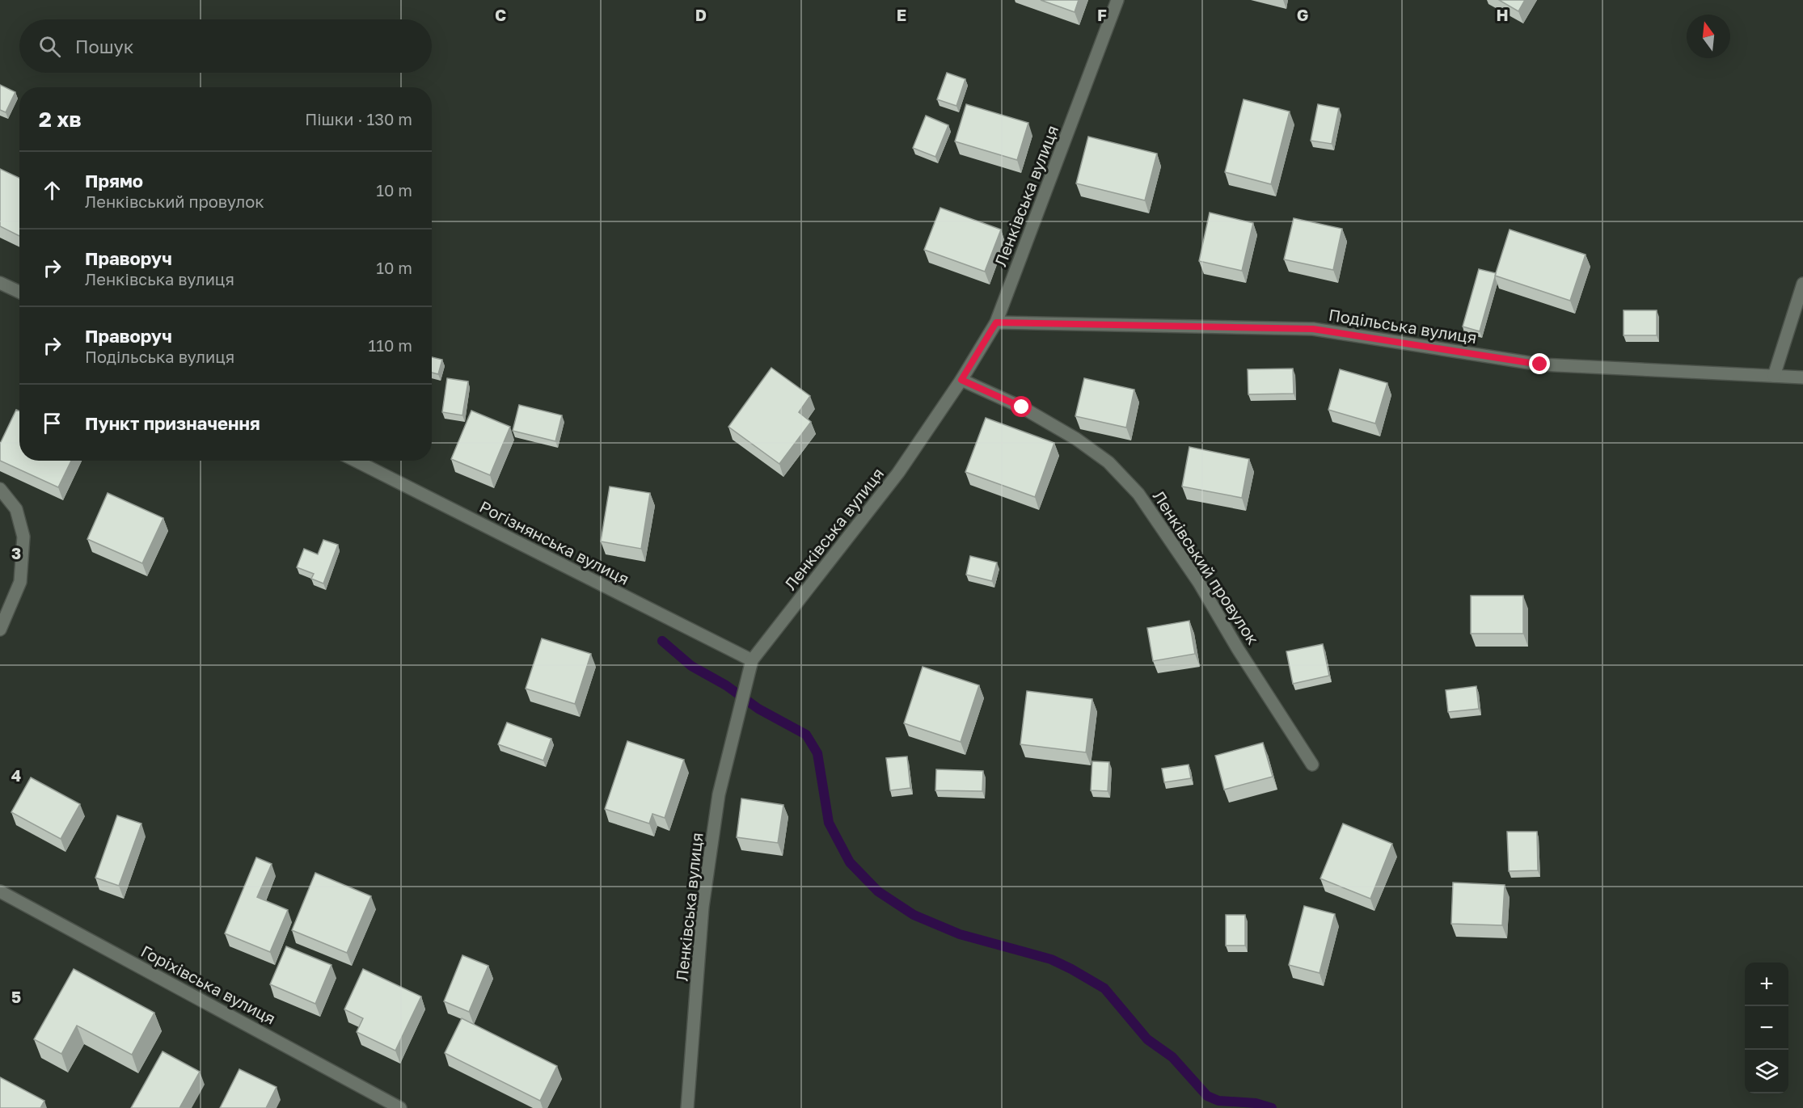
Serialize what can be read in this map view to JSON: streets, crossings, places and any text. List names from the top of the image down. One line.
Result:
{"streets":{"street":["Ленківська вулиця","Подільська вулиця","Рогізнянська вулиця","Ленківський провулок","Горіхівська вулиця"]},"crossings":[["Ленківська вулиця","Подільська вулиця"],["Ленківська вулиця","Рогізнянська вулиця"],["Ленківська вулиця","Ленківський провулок"]],"north":"top","page":{"search":"Пошук","heading":["2 хв","Пішки · 130 m"],"list":[["Прямо","Ленківський провулок","10 m"],["Праворуч","Ленківська вулиця","10 m"],["Праворуч","Подільська вулиця","110 m"],"Пункт призначення"],"map_buttons":["+","−"]},"grid":{"columns":["C","D","E","F","G","H"],"rows":["3","4","5"]}}
